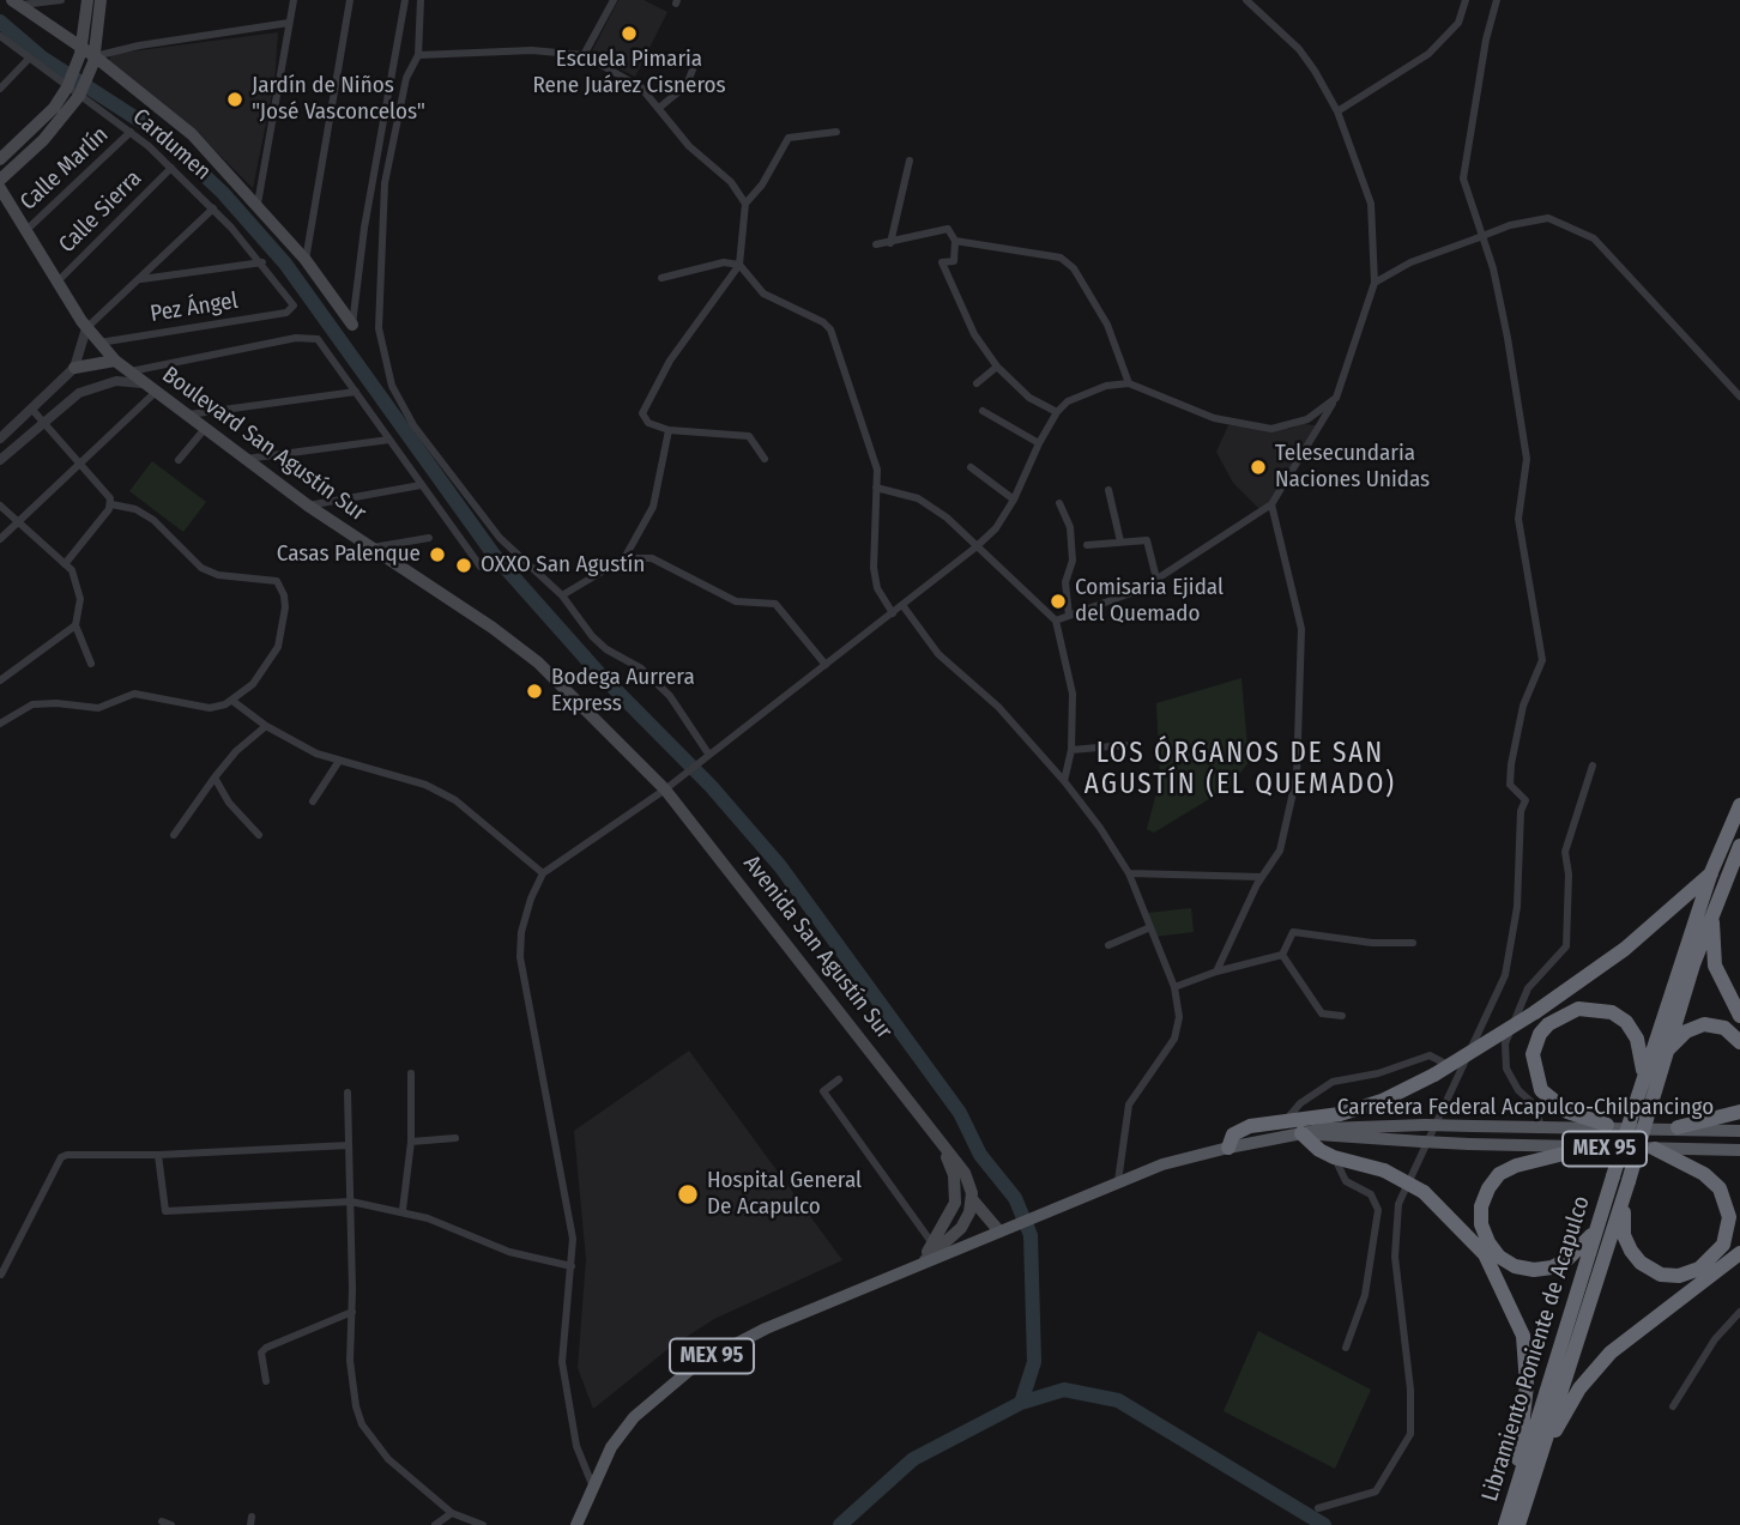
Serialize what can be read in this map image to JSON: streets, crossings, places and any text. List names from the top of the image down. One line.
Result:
{"streets":{"highway":["Libramiento Poniente de Acapulco"],"main road":["Boulevard San Agustín Sur","Avenida San Agustín Sur","Carretera Federal Acapulco-Chilpancingo","MEX 95"],"street":["Cardumen","Calle Marlín","Calle Sierra","Pez Ángel"]},"crossings":[["Cardumen","Calle Marlín"],["Cardumen","Calle Sierra"],["Cardumen","Pez Ángel"],["Calle Marlín","Boulevard San Agustín Sur"],["Calle Sierra","Boulevard San Agustín Sur"],["Pez Ángel","Boulevard San Agustín Sur"],["Boulevard San Agustín Sur","Avenida San Agustín Sur"],["Avenida San Agustín Sur","Carretera Federal Acapulco-Chilpancingo"],["Avenida San Agustín Sur","MEX 95"],["Carretera Federal Acapulco-Chilpancingo","MEX 95"]],"districts":["LOS ÓRGANOS DE SAN AGUSTÍN (EL QUEMADO)"],"places":["Escuela Pimaria Rene Juárez Cisneros","Jardín de Niños \"José Vasconcelos\"","Telesecundaria Naciones Unidas","Casas Palenque","OXXO San Agustín","Comisaria Ejidal del Quemado","Bodega Aurrera Express","Hospital General De Acapulco"]}
